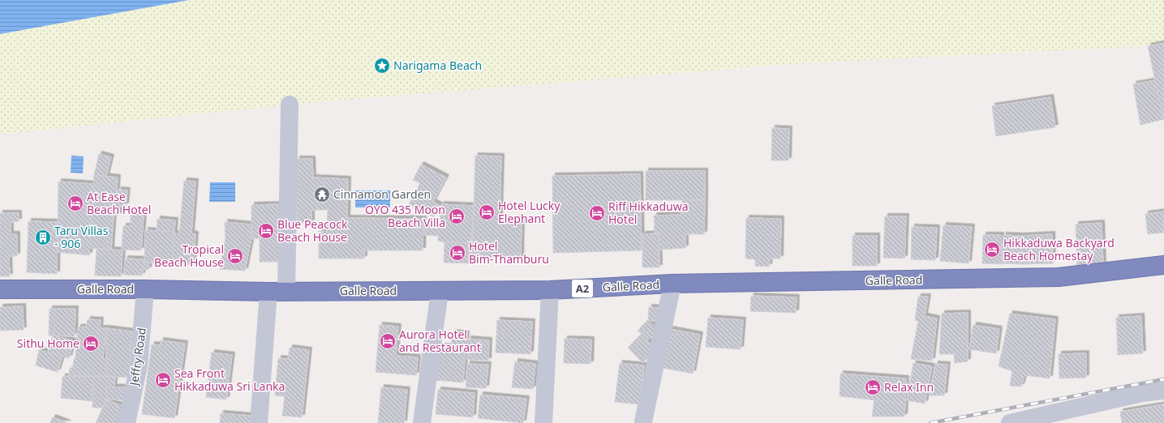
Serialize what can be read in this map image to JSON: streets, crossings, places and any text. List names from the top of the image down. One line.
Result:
{"streets":{"highway":["Galle Road","A2"],"street":["Jeffry Road"]},"crossings":[["Galle Road","Jeffry Road"]],"places":{"place":["Narigama Beach"],"temple":["Cinnamon Garden"],"hotel":["At Ease Beach Hotel","Hotel Lucky Elephant","Riff Hikkaduwa Hotel","OYO 435 Moon Beach Villa","Blue Peacock Beach House","Hikkaduwa Backyard Beach Homestay","Hotel Bim-Thamburu","Tropical Beach House","Aurora Hotel and Restaurant","Sithu Home","Sea Front Hikkaduwa Sri Lanka","Relax Inn"],"building":["Taru Villas - 906"]}}
